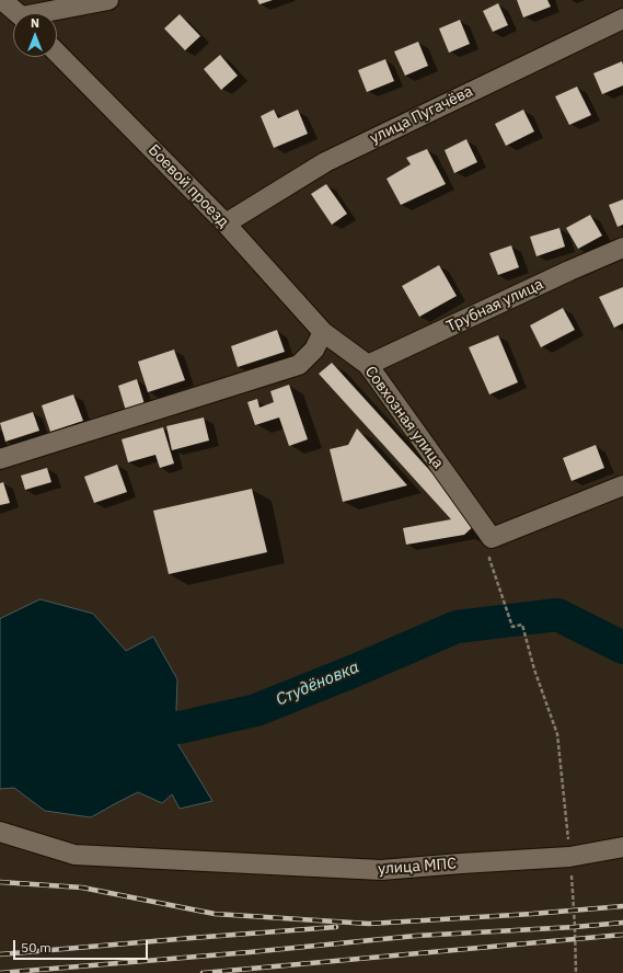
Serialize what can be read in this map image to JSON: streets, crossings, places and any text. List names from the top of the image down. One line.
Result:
{"streets":{"street":["улица Пугачёва","Боевой проезд","Трубная улица","Совхозная улица","улица МПС"]},"crossings":[["улица Пугачёва","Боевой проезд"],["Боевой проезд","Совхозная улица"],["Трубная улица","Совхозная улица"]],"water":["Студёновка"],"scale_bar":"50 m","north":"top"}
